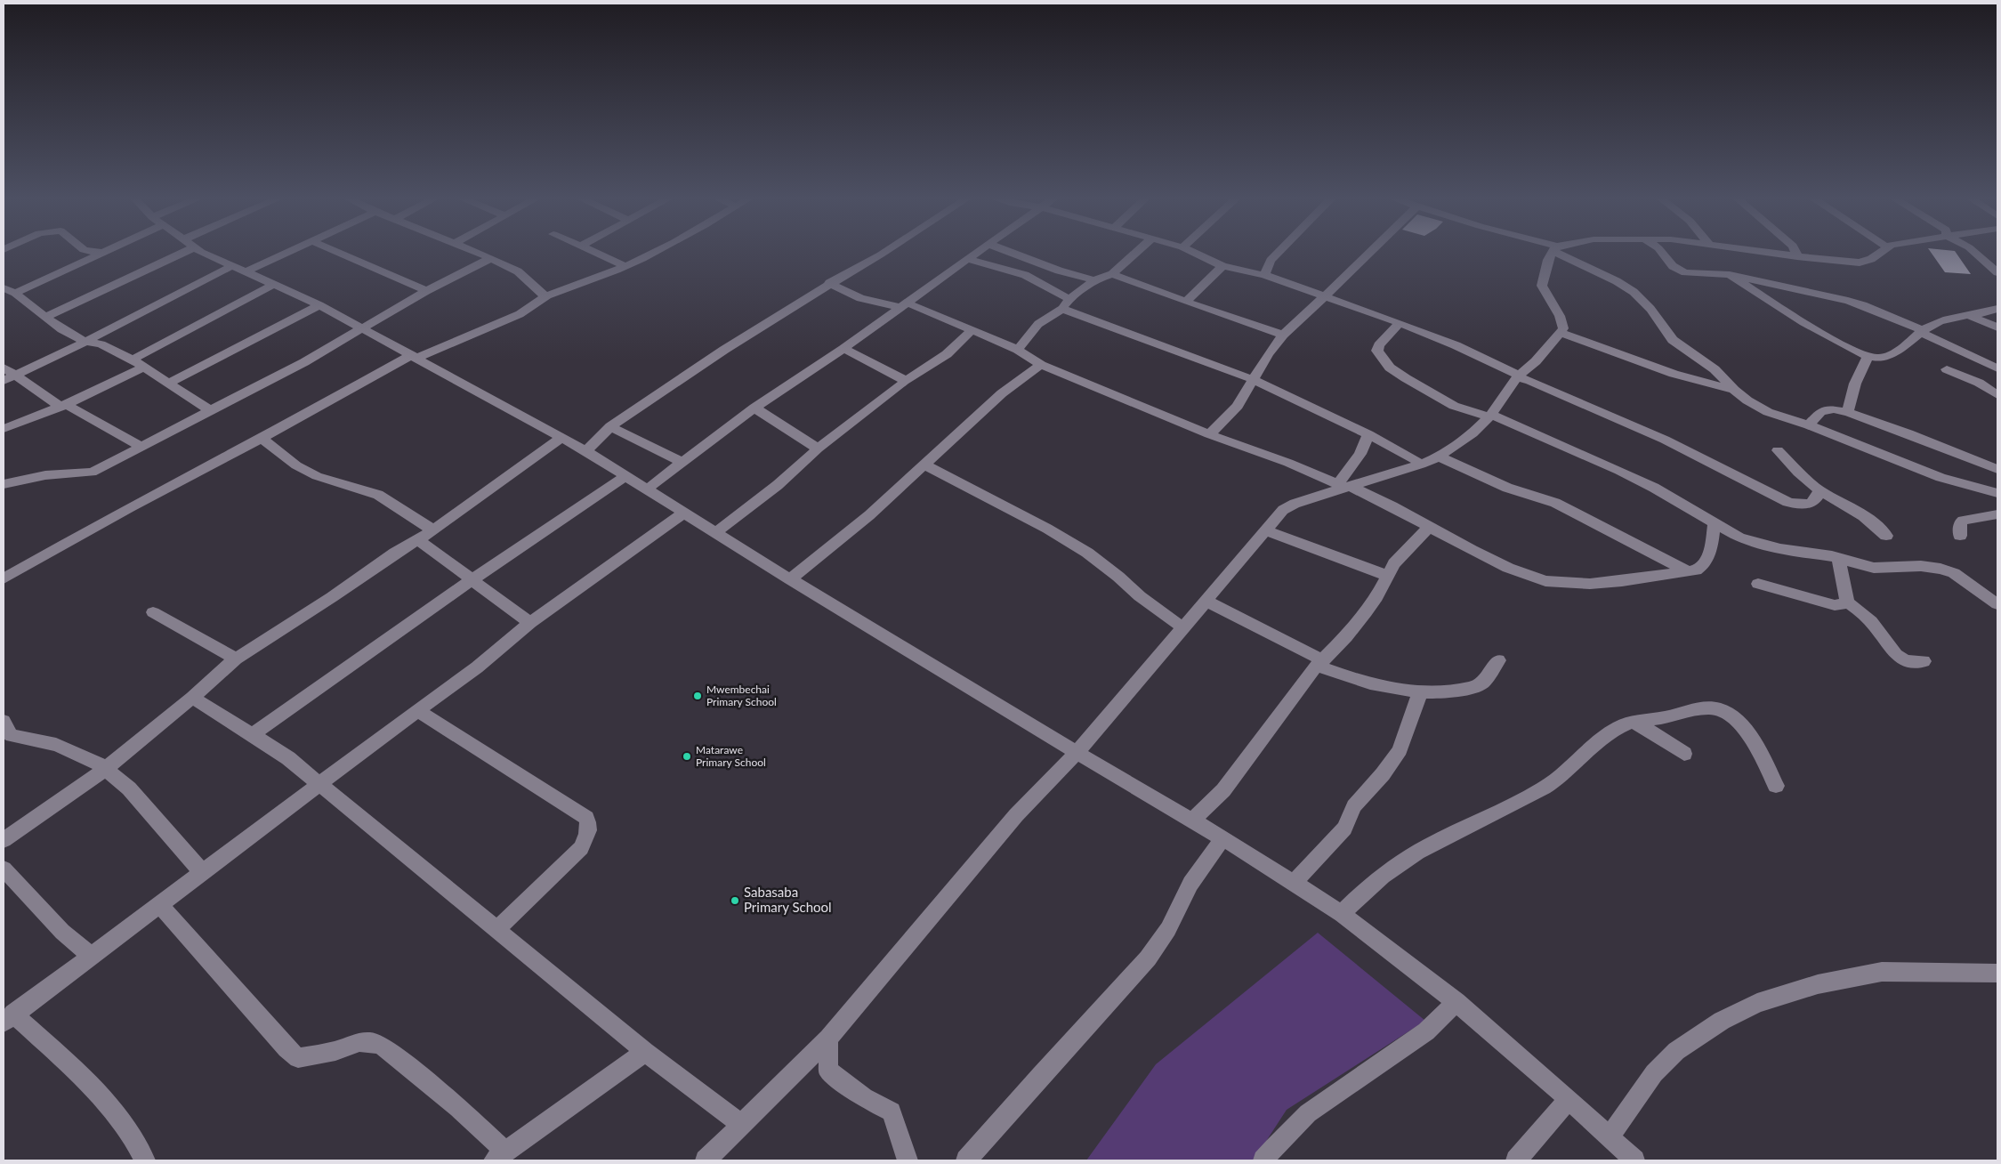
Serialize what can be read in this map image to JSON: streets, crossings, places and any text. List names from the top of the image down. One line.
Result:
{"places":["Mwembechai Primary School","Matarawe Primary School","Sabasaba Primary School"]}
